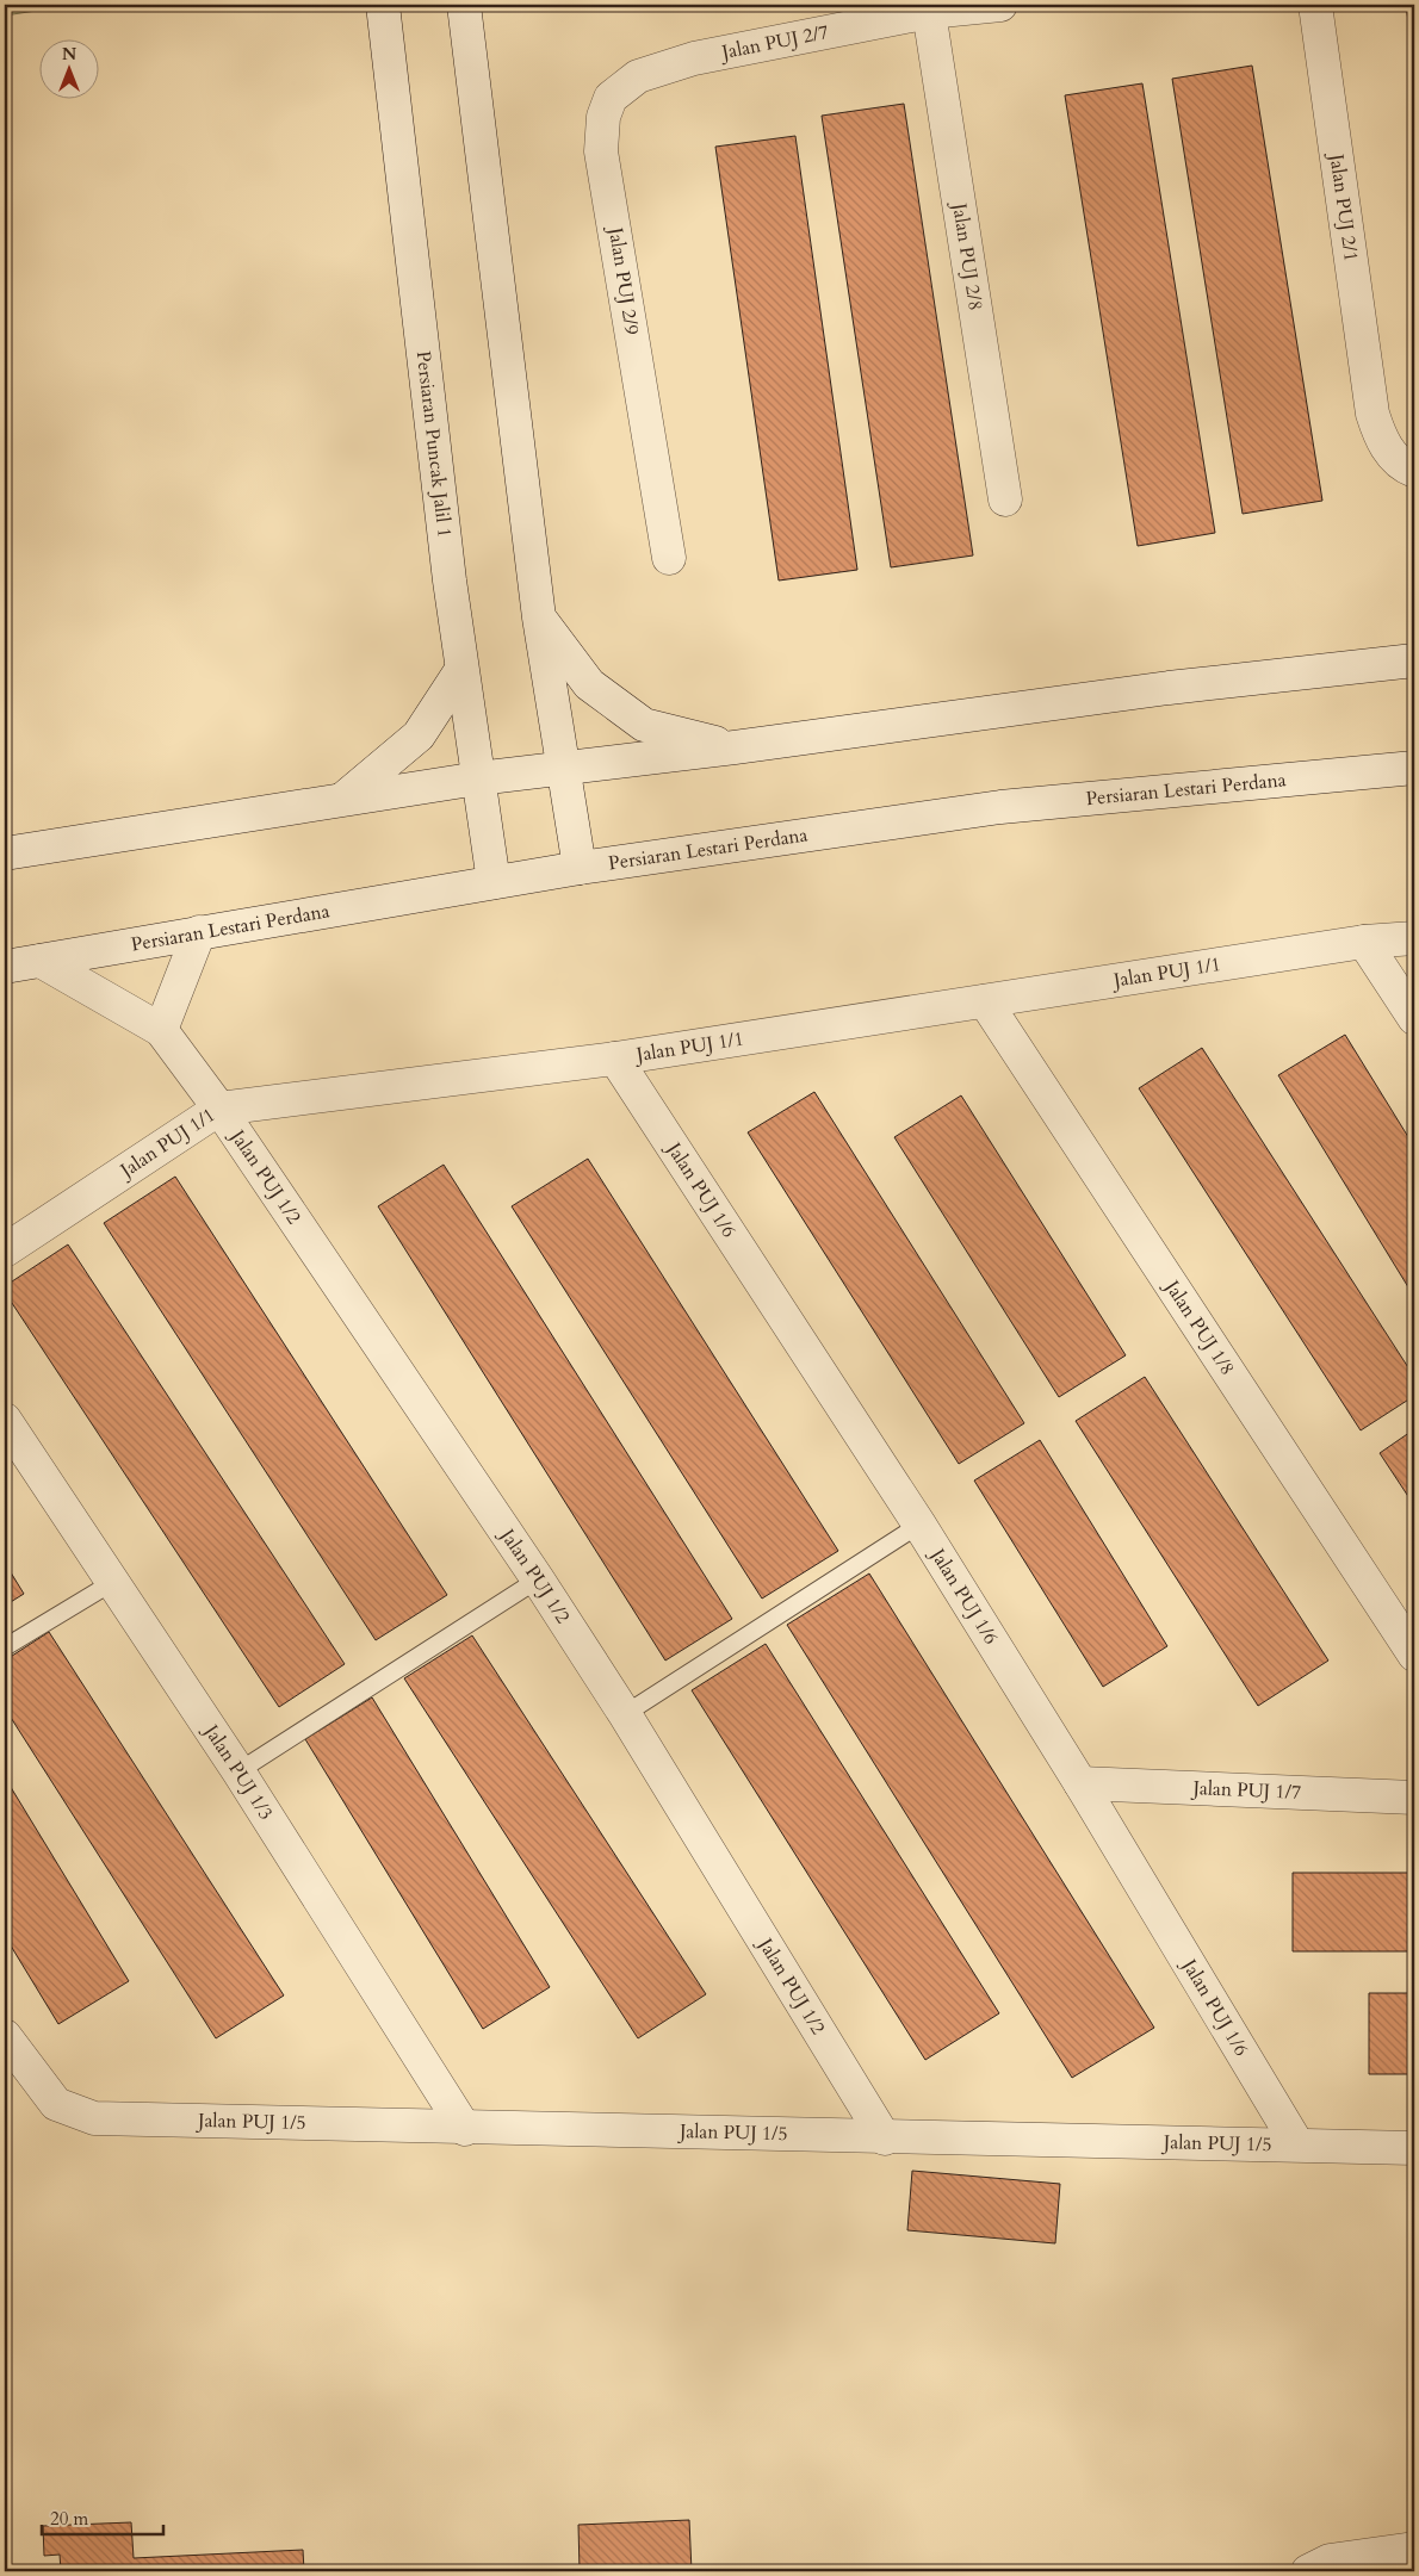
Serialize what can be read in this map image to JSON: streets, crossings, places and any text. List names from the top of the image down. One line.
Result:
{"streets":{"street":["Jalan PUJ 2/7","Jalan PUJ 2/1","Jalan PUJ 2/8","Jalan PUJ 2/9","Persiaran Puncak Jalil 1","Persiaran Lestari Perdana","Jalan PUJ 1/1","Jalan PUJ 1/2","Jalan PUJ 1/6","Jalan PUJ 1/8","Jalan PUJ 1/3","Jalan PUJ 1/7","Jalan PUJ 1/5"]},"crossings":[["Jalan PUJ 2/7","Jalan PUJ 2/8"],["Jalan PUJ 2/7","Jalan PUJ 2/9"],["Persiaran Puncak Jalil 1","Persiaran Lestari Perdana"],["Persiaran Lestari Perdana","Jalan PUJ 1/2"],["Jalan PUJ 1/1","Jalan PUJ 1/2"],["Jalan PUJ 1/1","Jalan PUJ 1/6"],["Jalan PUJ 1/1","Jalan PUJ 1/8"],["Jalan PUJ 1/2","Jalan PUJ 1/5"],["Jalan PUJ 1/6","Jalan PUJ 1/7"],["Jalan PUJ 1/6","Jalan PUJ 1/5"],["Jalan PUJ 1/3","Jalan PUJ 1/5"]],"scale_bar":"20 m","north":"top"}
